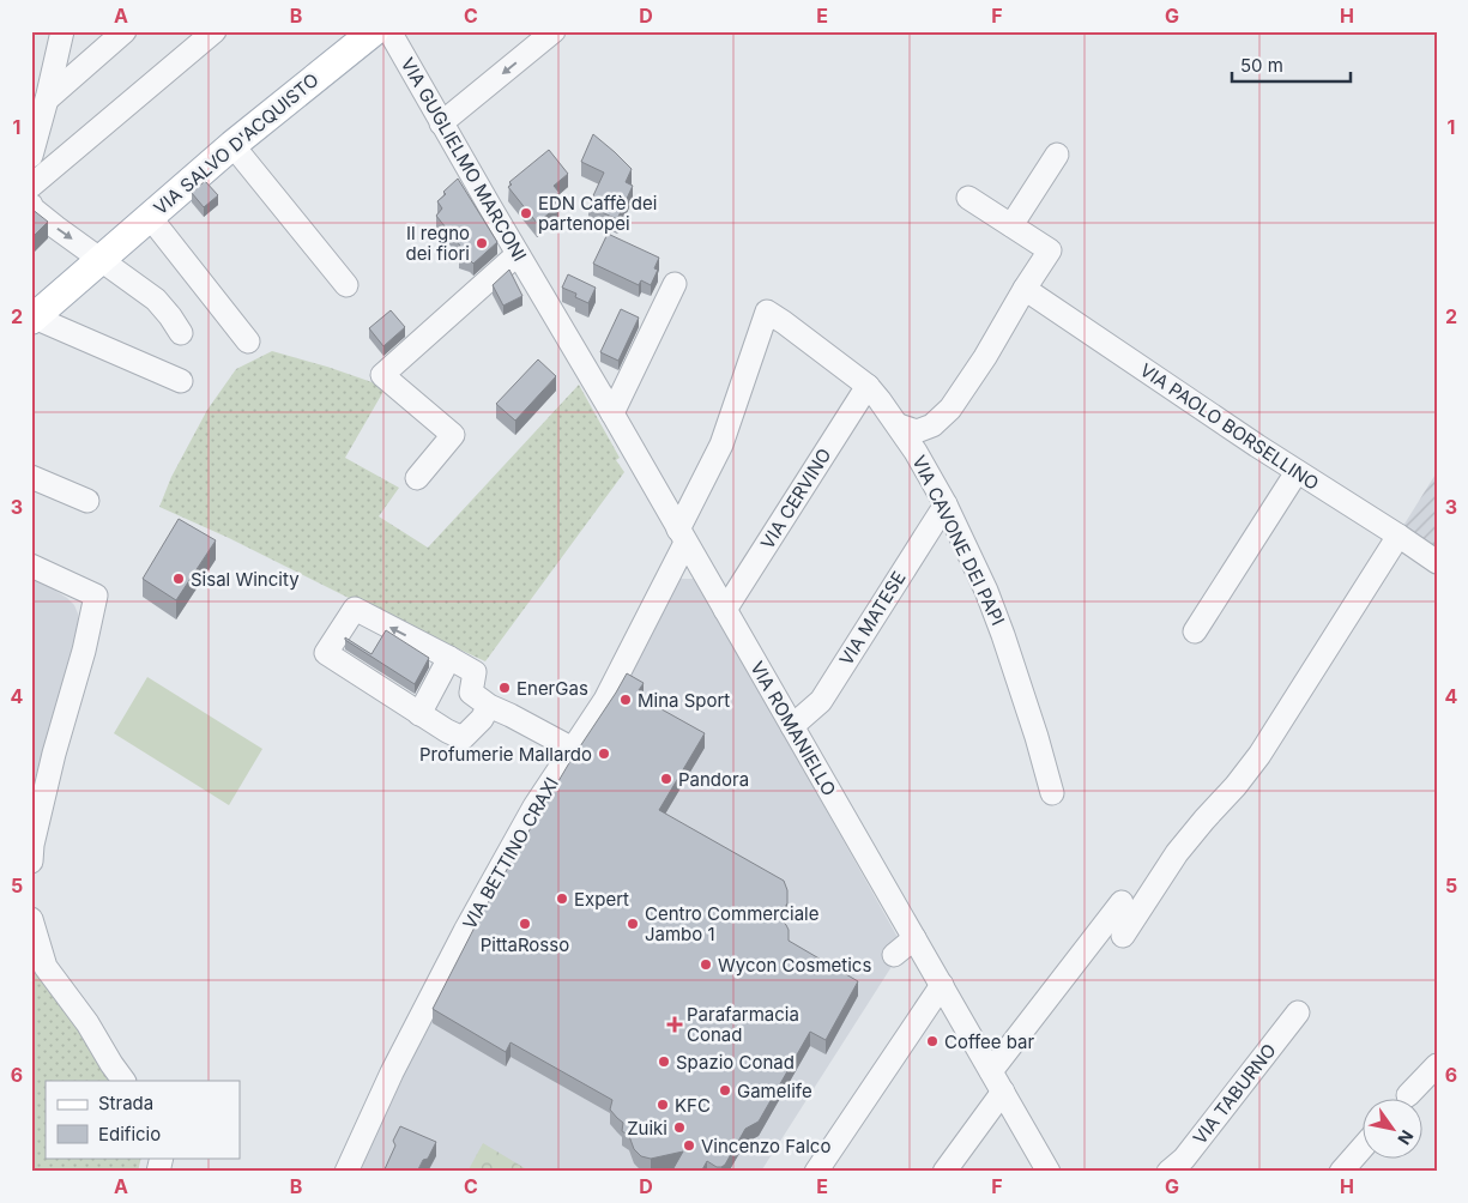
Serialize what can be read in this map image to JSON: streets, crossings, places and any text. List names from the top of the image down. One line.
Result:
{"streets":{"main road":["VIA SALVO D'ACQUISTO"],"street":["VIA GUGLIELMO MARCONI","VIA PAOLO BORSELLINO","VIA CERVINO","VIA CAVONE DEI PAPI","VIA MATESE","VIA ROMANIELLO","VIA BETTINO CRAXI","VIA TABURNO"]},"crossings":[["VIA GUGLIELMO MARCONI","VIA ROMANIELLO"],["VIA CERVINO","VIA CAVONE DEI PAPI"],["VIA CERVINO","VIA ROMANIELLO"],["VIA CAVONE DEI PAPI","VIA MATESE"],["VIA CAVONE DEI PAPI","VIA BETTINO CRAXI"],["VIA MATESE","VIA ROMANIELLO"],["VIA ROMANIELLO","VIA BETTINO CRAXI"]],"places":{"other":["EDN Caffè dei partenopei","Il regno dei fiori","Sisal Wincity","EnerGas","Mina Sport","Profumerie Mallardo","Pandora","Expert","PittaRosso","Centro Commerciale Jambo 1","Wycon Cosmetics","Coffee bar","Spazio Conad","Gamelife","KFC","Zuiki","Vincenzo Falco"],"health":["Parafarmacia Conad"]},"legend":["Strada","Edificio"],"scale_bar":"50 m","north":"bottom right","grid":{"columns":["A","B","C","D","E","F","G","H"],"rows":["1","2","3","4","5","6"]}}
